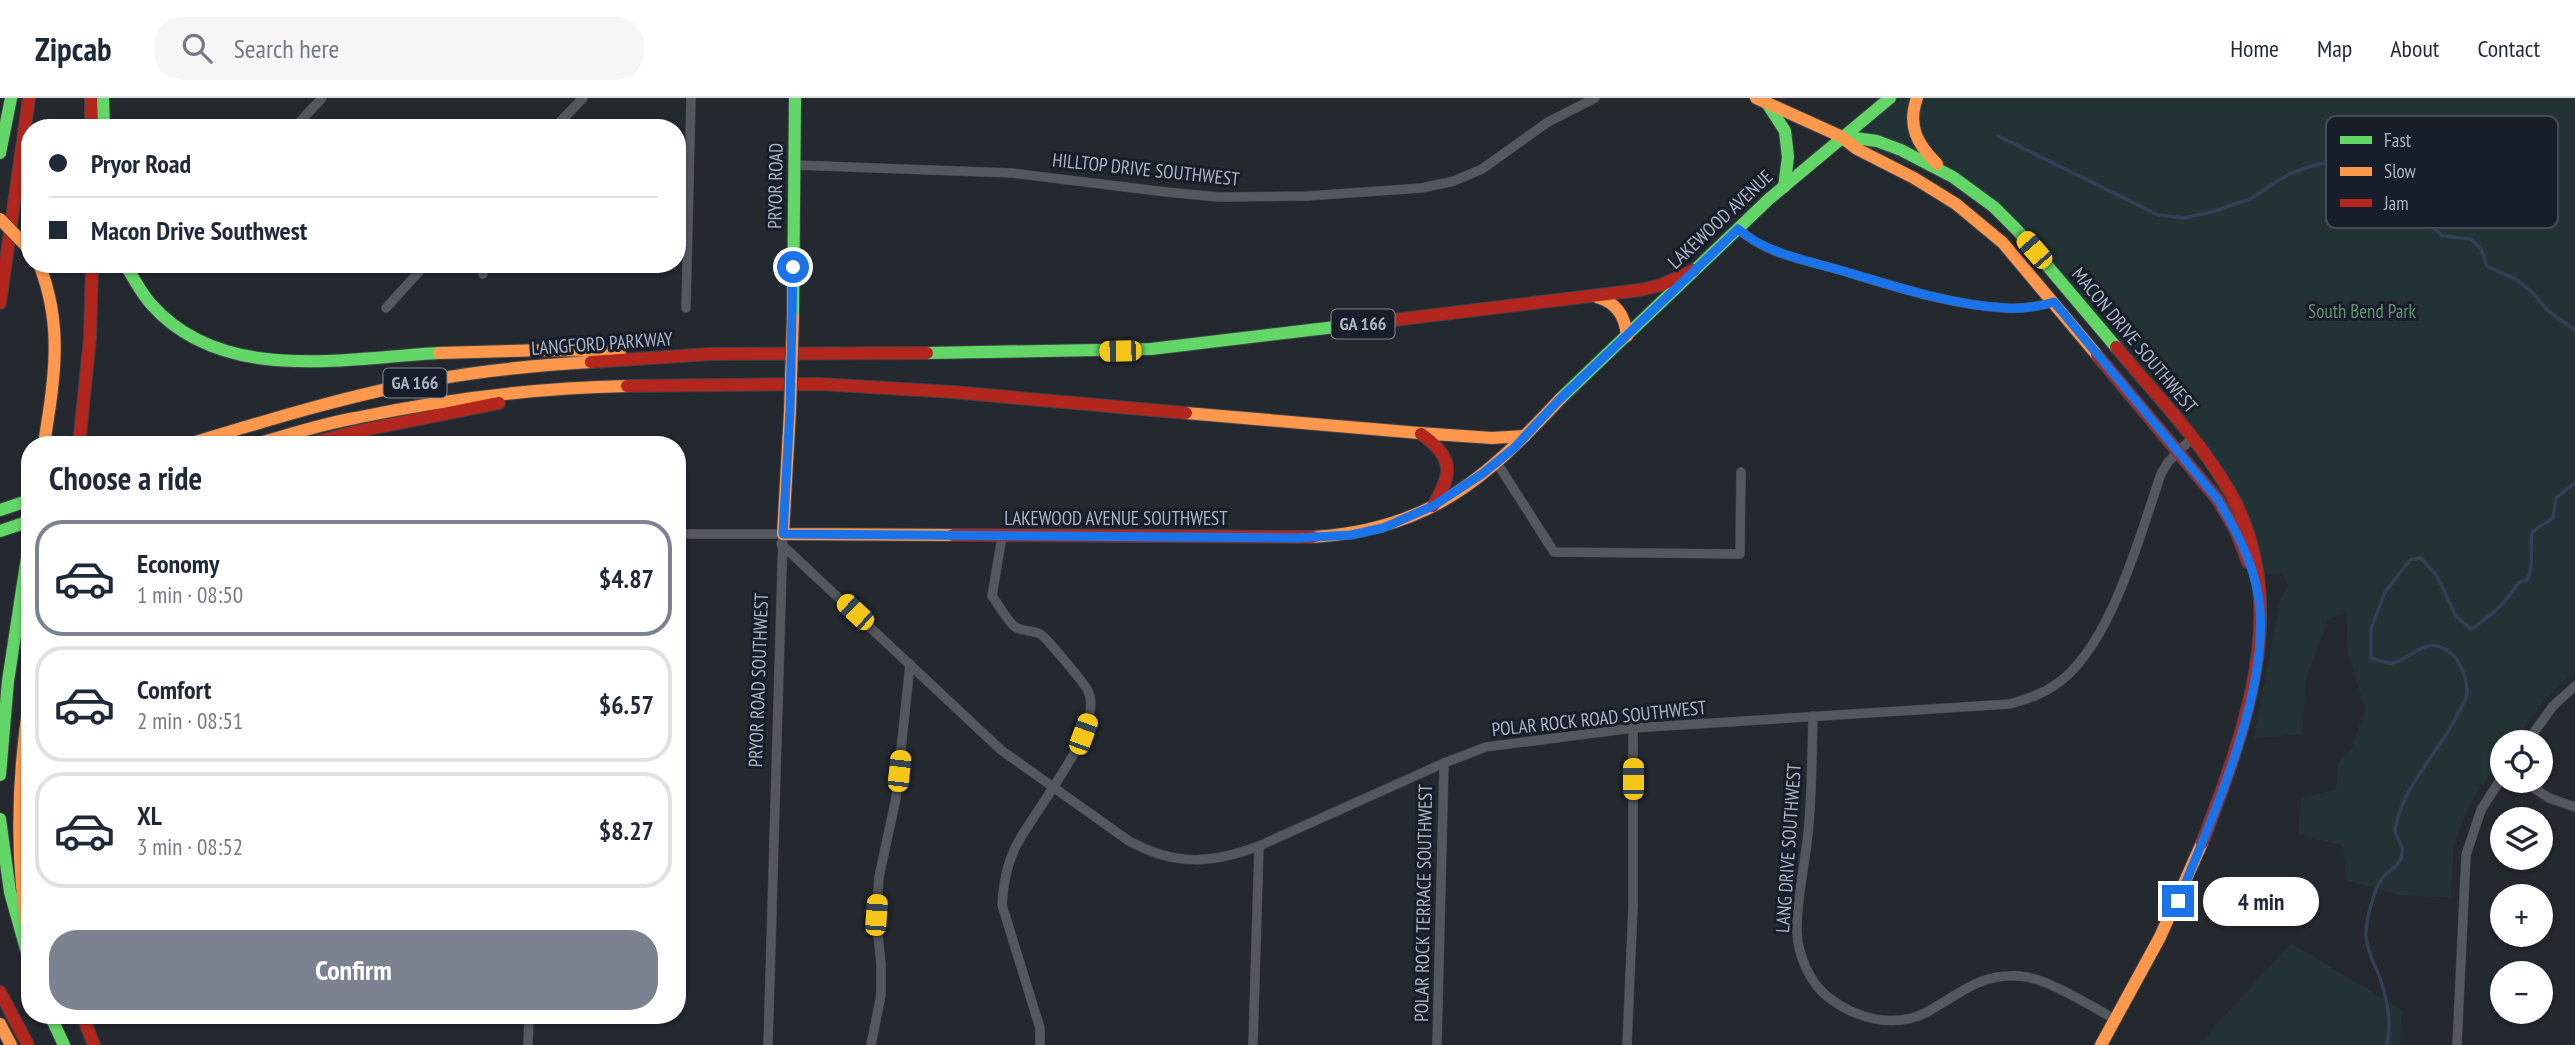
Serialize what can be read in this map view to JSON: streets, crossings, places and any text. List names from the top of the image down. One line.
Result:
{"streets":{"main road":["PRYOR ROAD","LAKEWOOD AVENUE","GA 166","MACON DRIVE SOUTHWEST","LANGFORD PARKWAY","LAKEWOOD AVENUE SOUTHWEST","PRYOR ROAD SOUTHWEST"],"street":["HILLTOP DRIVE SOUTHWEST","POLAR ROCK ROAD SOUTHWEST","LANG DRIVE SOUTHWEST","POLAR ROCK TERRACE SOUTHWEST"]},"crossings":[["HILLTOP DRIVE SOUTHWEST","PRYOR ROAD"],["PRYOR ROAD","PRYOR ROAD SOUTHWEST"],["LAKEWOOD AVENUE","GA 166"],["LAKEWOOD AVENUE","MACON DRIVE SOUTHWEST"],["LAKEWOOD AVENUE","LAKEWOOD AVENUE SOUTHWEST"],["GA 166","LANGFORD PARKWAY"],["MACON DRIVE SOUTHWEST","POLAR ROCK ROAD SOUTHWEST"],["MACON DRIVE SOUTHWEST","LANG DRIVE SOUTHWEST"],["LAKEWOOD AVENUE SOUTHWEST","PRYOR ROAD SOUTHWEST"],["LAKEWOOD AVENUE SOUTHWEST","POLAR ROCK ROAD SOUTHWEST"],["PRYOR ROAD SOUTHWEST","POLAR ROCK ROAD SOUTHWEST"],["POLAR ROCK ROAD SOUTHWEST","LANG DRIVE SOUTHWEST"],["POLAR ROCK ROAD SOUTHWEST","POLAR ROCK TERRACE SOUTHWEST"]],"parks":["South Bend Park"],"legend":["Fast","Slow","Jam"],"page":{"header":"Zipcab","search":"Search here","nav":["Home","Map","About","Contact"],"banner":["Pryor Road","Macon Drive Southwest"],"heading":"Choose a ride","list":[{"name":"Economy","note":"1 min · 08:50","value":"$4.87"},{"name":"Comfort","note":"2 min · 08:51","value":"$6.57"},{"name":"XL","note":"3 min · 08:52","value":"$8.27"}],"map_buttons":["+","−"],"bubble":"4 min","buttons":"Confirm"}}
